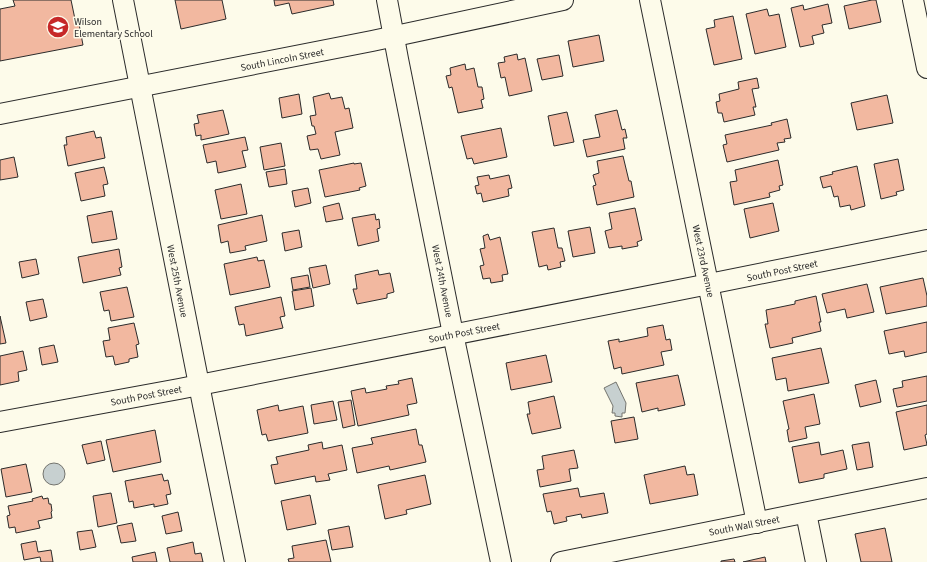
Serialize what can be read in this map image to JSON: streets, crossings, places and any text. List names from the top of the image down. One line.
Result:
{"streets":{"street":["South Lincoln Street","West 23rd Avenue","South Post Street","West 25th Avenue","West 24th Avenue","South Wall Street"]},"crossings":[["South Lincoln Street","West 25th Avenue"],["South Lincoln Street","West 24th Avenue"],["West 23rd Avenue","South Post Street"],["West 23rd Avenue","South Wall Street"],["South Post Street","West 25th Avenue"],["South Post Street","West 24th Avenue"]],"places":{"school or university":["Wilson Elementary School"]}}
